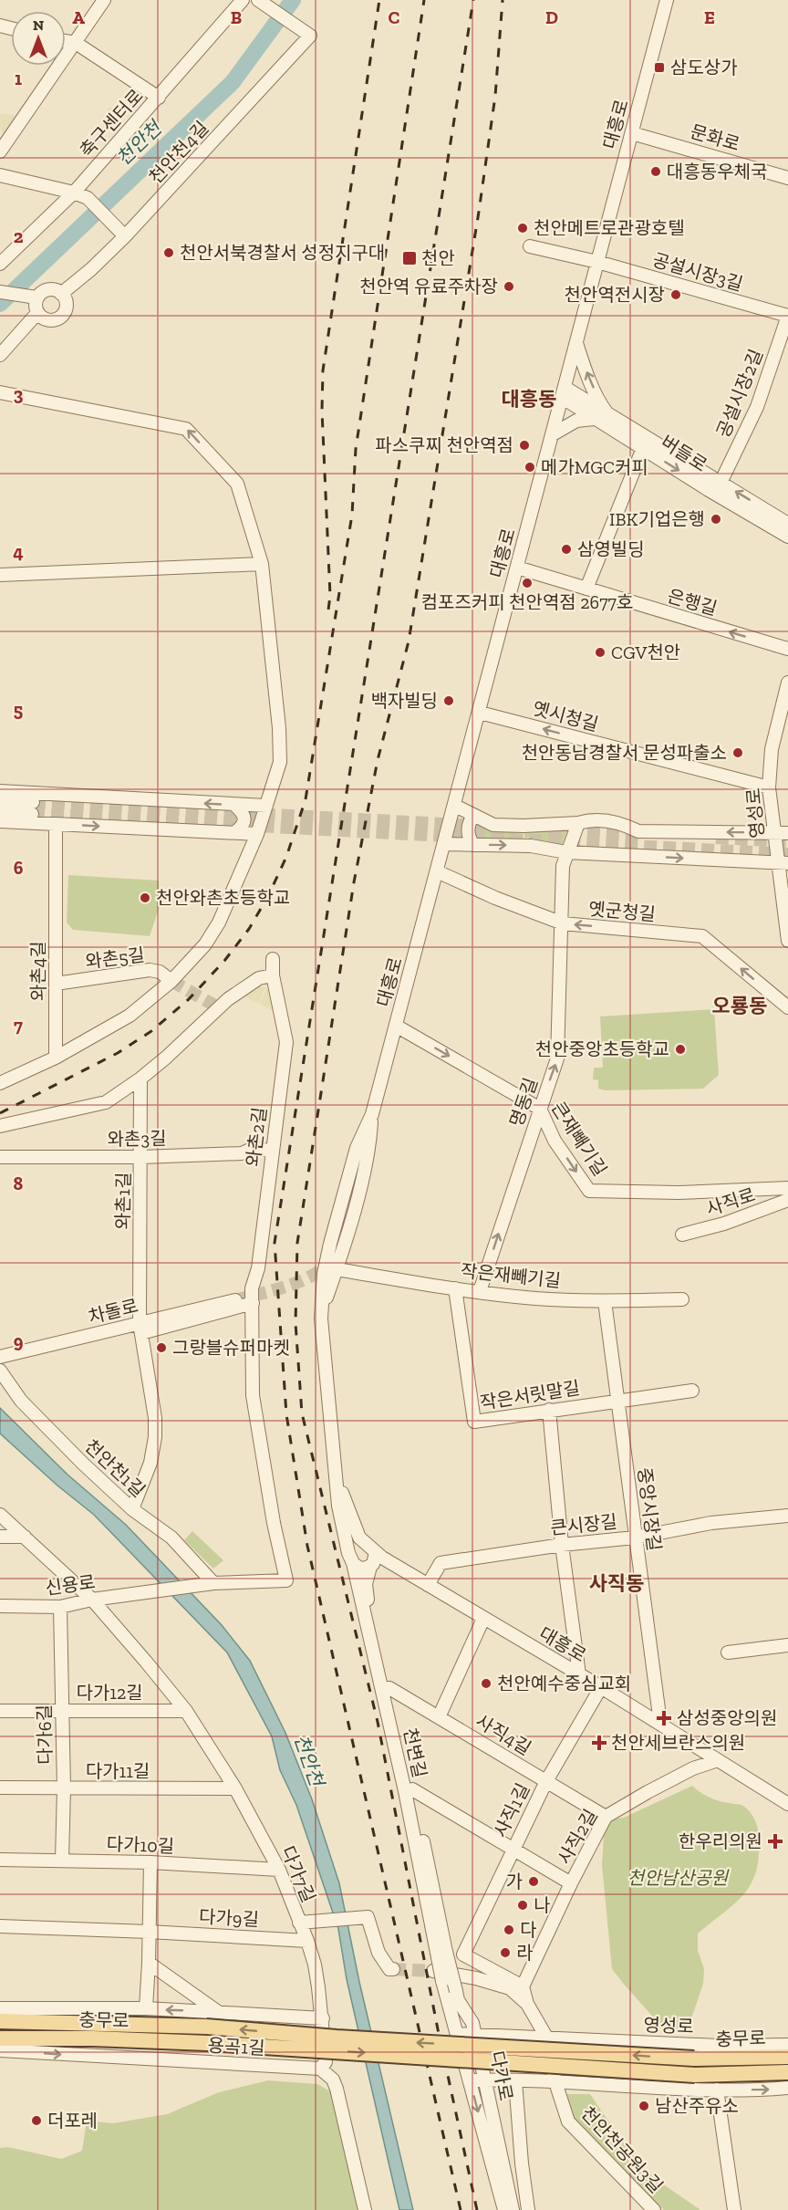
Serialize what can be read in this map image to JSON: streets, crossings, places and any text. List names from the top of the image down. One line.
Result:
{"streets":{"main road":["충무로"],"street":["축구센터로","대흥로","문화로","천안천4길","공설시장3길","공설시장2길","버들로","은행길","옛시청길","영성로","옛군청길","와촌5길","와촌4길","명동길","와촌2길","와촌3길","큰재빼기길","와촌1길","사직로","작은재빼기길","차돌로","작은서릿말길","천안천1길","중앙시장길","큰시장길","신용로","다가12길","다가6길","사직4길","천변길","다가11길","사직1길","사직2길","다가10길","다가7길","다가9길","용곡1길","다가로","천안천공원3길"]},"crossings":[["대흥로","문화로"],["대흥로","공설시장3길"],["대흥로","버들로"],["대흥로","은행길"],["대흥로","옛시청길"],["대흥로","옛군청길"],["대흥로","큰재빼기길"],["대흥로","작은재빼기길"],["대흥로","중앙시장길"],["대흥로","큰시장길"],["대흥로","천변길"],["대흥로","사직1길"],["대흥로","사직2길"],["공설시장3길","공설시장2길"],["공설시장2길","버들로"],["옛시청길","영성로"],["영성로","천안천공원3길"],["옛군청길","명동길"],["와촌5길","와촌4길"],["명동길","큰재빼기길"],["명동길","작은재빼기길"],["와촌2길","와촌3길"],["와촌2길","천안천1길"],["와촌2길","신용로"],["와촌3길","와촌1길"],["와촌1길","차돌로"],["와촌1길","천안천1길"],["작은재빼기길","작은서릿말길"],["작은재빼기길","중앙시장길"],["작은서릿말길","중앙시장길"],["천안천1길","신용로"],["중앙시장길","큰시장길"],["신용로","다가6길"],["신용로","다가7길"],["다가12길","다가6길"],["다가12길","다가7길"],["다가6길","다가11길"],["다가6길","다가10길"],["사직4길","천변길"],["사직4길","사직1길"],["사직4길","사직2길"],["천변길","다가로"],["다가11길","다가7길"],["사직1길","사직2길"],["다가10길","다가7길"],["다가7길","다가9길"],["다가7길","용곡1길"],["다가로","천안천공원3길"]],"one_way":["은행길","명동길","큰재빼기길"],"districts":["대흥동","오룡동","사직동"],"water":["천안천"],"parks":["천안남산공원"],"places":{"transit":["삼도상가","천안"],"other":["대흥동우체국","천안메트로관광호텔","천안서북경찰서 성정지구대","천안역 유료주차장","천안역전시장","파스쿠찌 천안역점","메가MGC커피","IBK기업은행","삼영빌딩","컴포즈커피 천안역점 2677호","CGV천안","백자빌딩","천안동남경찰서 문성파출소","천안와촌초등학교","천안중앙초등학교","그랑블슈퍼마켓","천안예수중심교회","가","나","다","라","남산주유소","더포레"],"health":["삼성중앙의원","천안세브란스의원","한우리의원"]},"north":"top","grid":{"columns":["A","B","C","D","E"],"rows":["1","2","3","4","5","6","7","8","9"]}}
